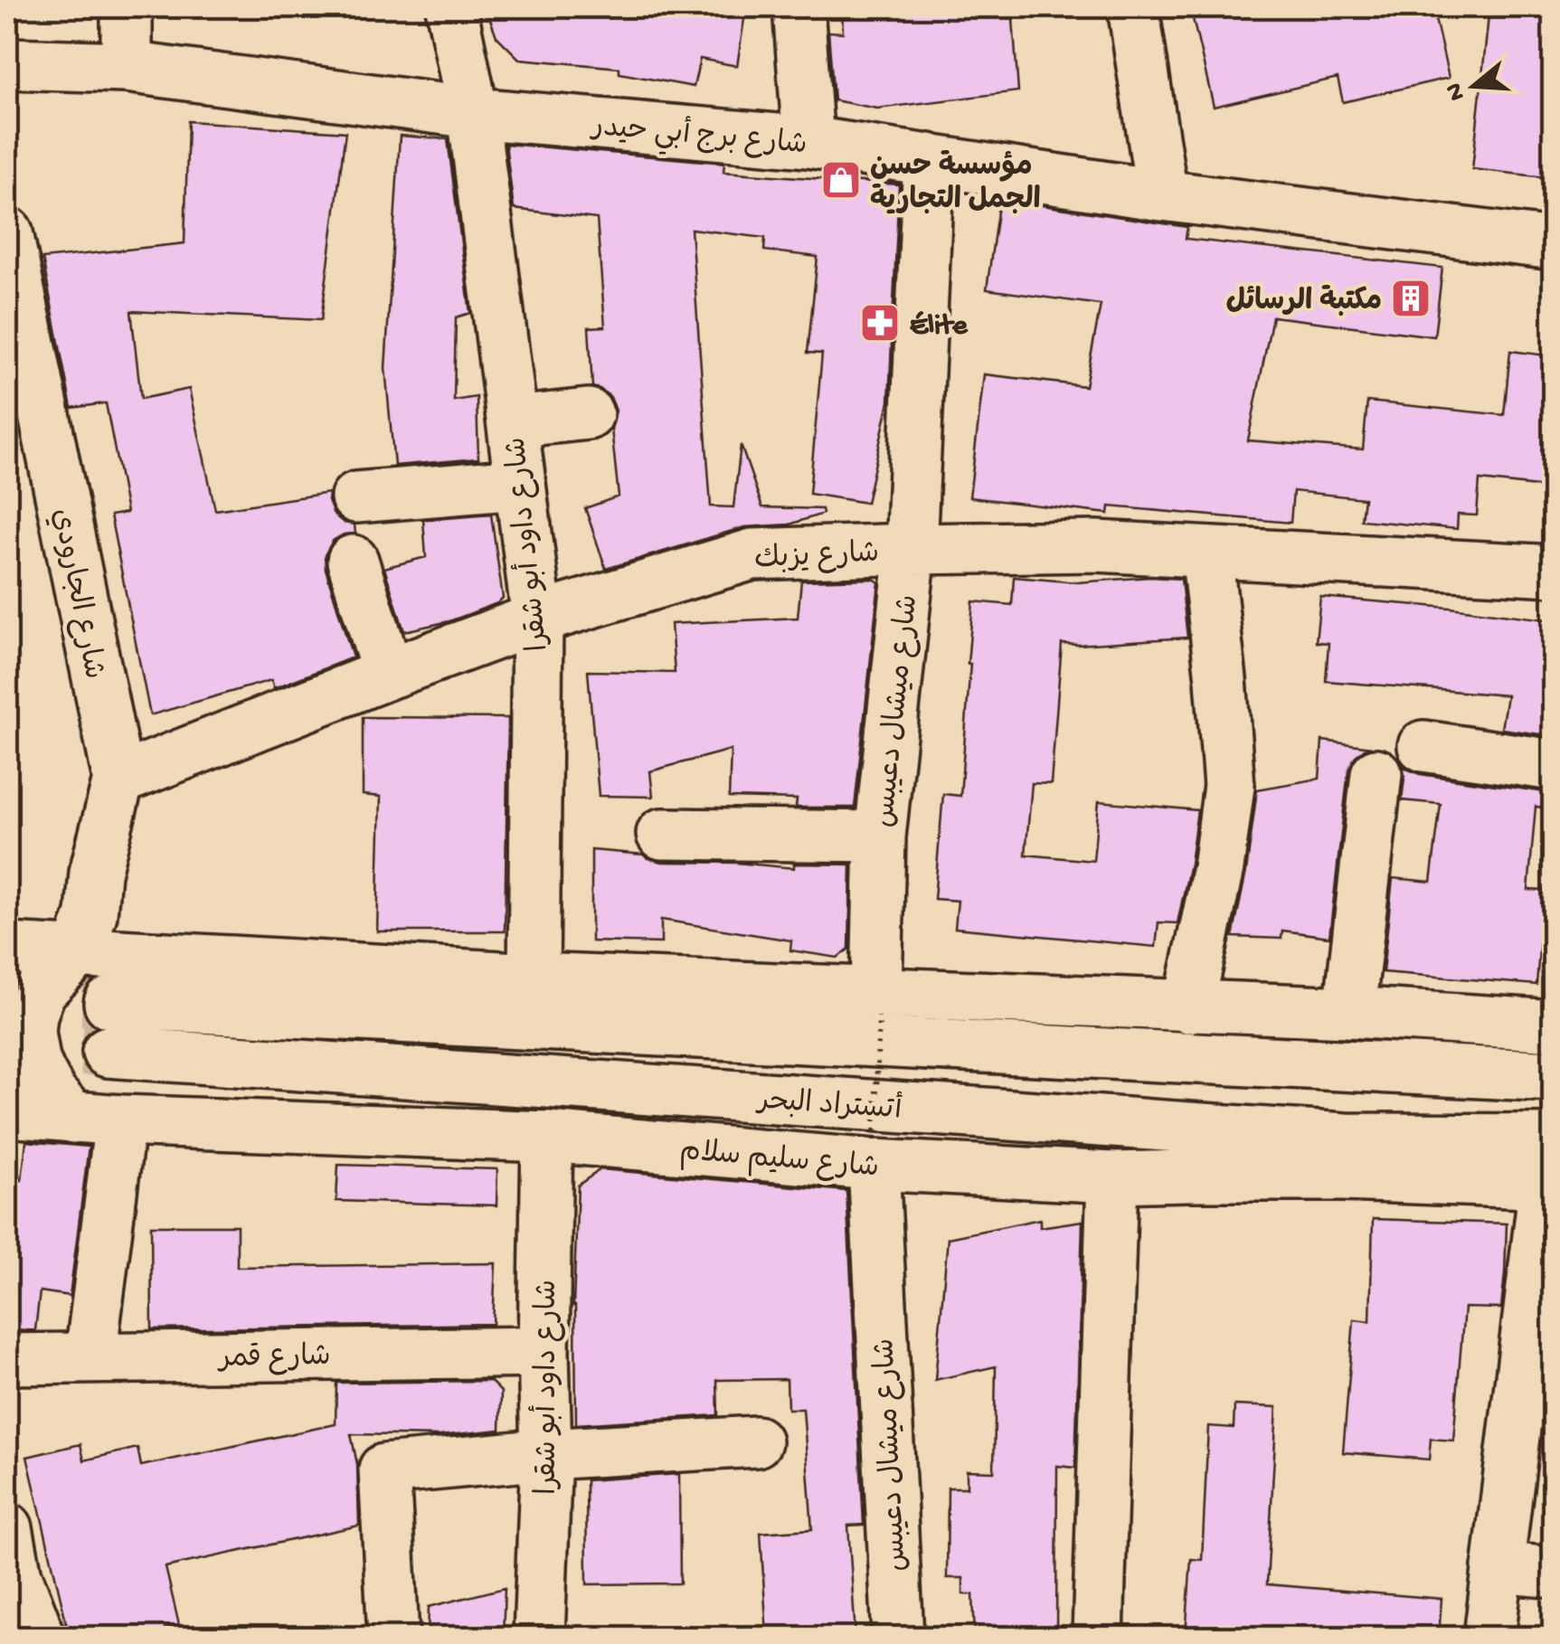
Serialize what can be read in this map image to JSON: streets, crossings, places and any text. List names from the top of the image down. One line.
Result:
{"streets":{"main road":["شارع برج أبي حيدر","شارع داود أبو شقرا","شارع يزبك","شارع الجارودي","شارع ميشال دعيبس","أتستراد البحر","شارع سليم سلام","شارع قمر"]},"crossings":[["شارع برج أبي حيدر","شارع داود أبو شقرا"],["شارع برج أبي حيدر","شارع ميشال دعيبس"],["شارع داود أبو شقرا","شارع يزبك"],["شارع داود أبو شقرا","شارع سليم سلام"],["شارع داود أبو شقرا","شارع قمر"],["شارع يزبك","شارع الجارودي"],["شارع يزبك","شارع ميشال دعيبس"],["شارع ميشال دعيبس","شارع سليم سلام"],["أتستراد البحر","شارع سليم سلام"]],"places":{"shop":["مؤسسة حسن الجمل التجارية"],"building":["مكتبة الرسائل"],"pharmacy":["Élite"]},"north":"left"}
